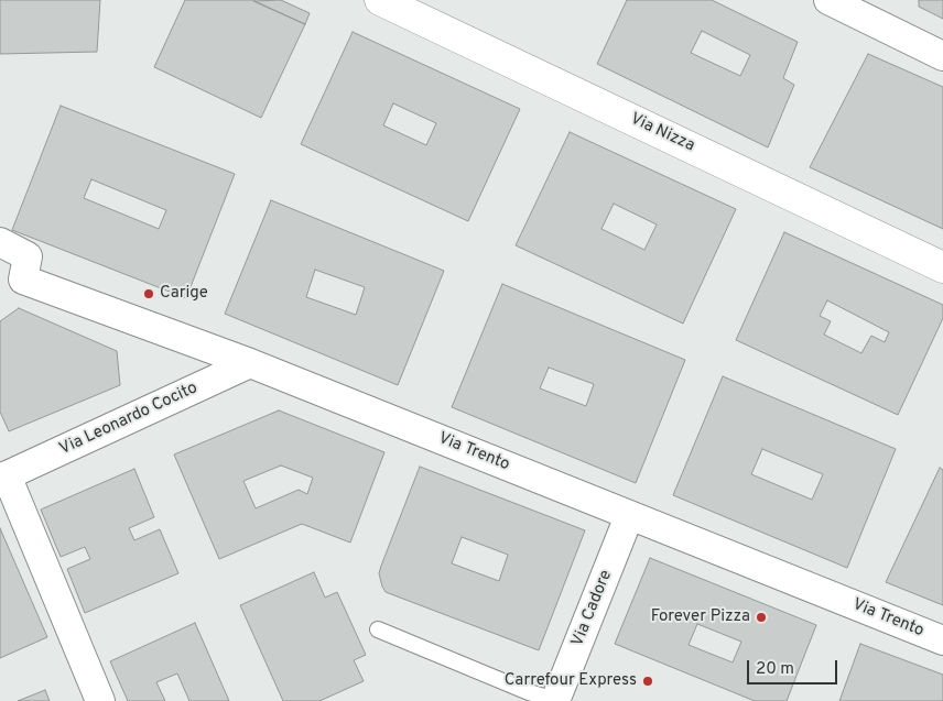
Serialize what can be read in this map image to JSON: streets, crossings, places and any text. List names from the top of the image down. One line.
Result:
{"streets":{"street":["Via Nizza","Via Leonardo Cocito","Via Trento","Via Cadore"]},"crossings":[["Via Leonardo Cocito","Via Trento"],["Via Trento","Via Cadore"]],"places":["Carige","Forever Pizza","Carrefour Express"],"scale_bar":"20 m"}
